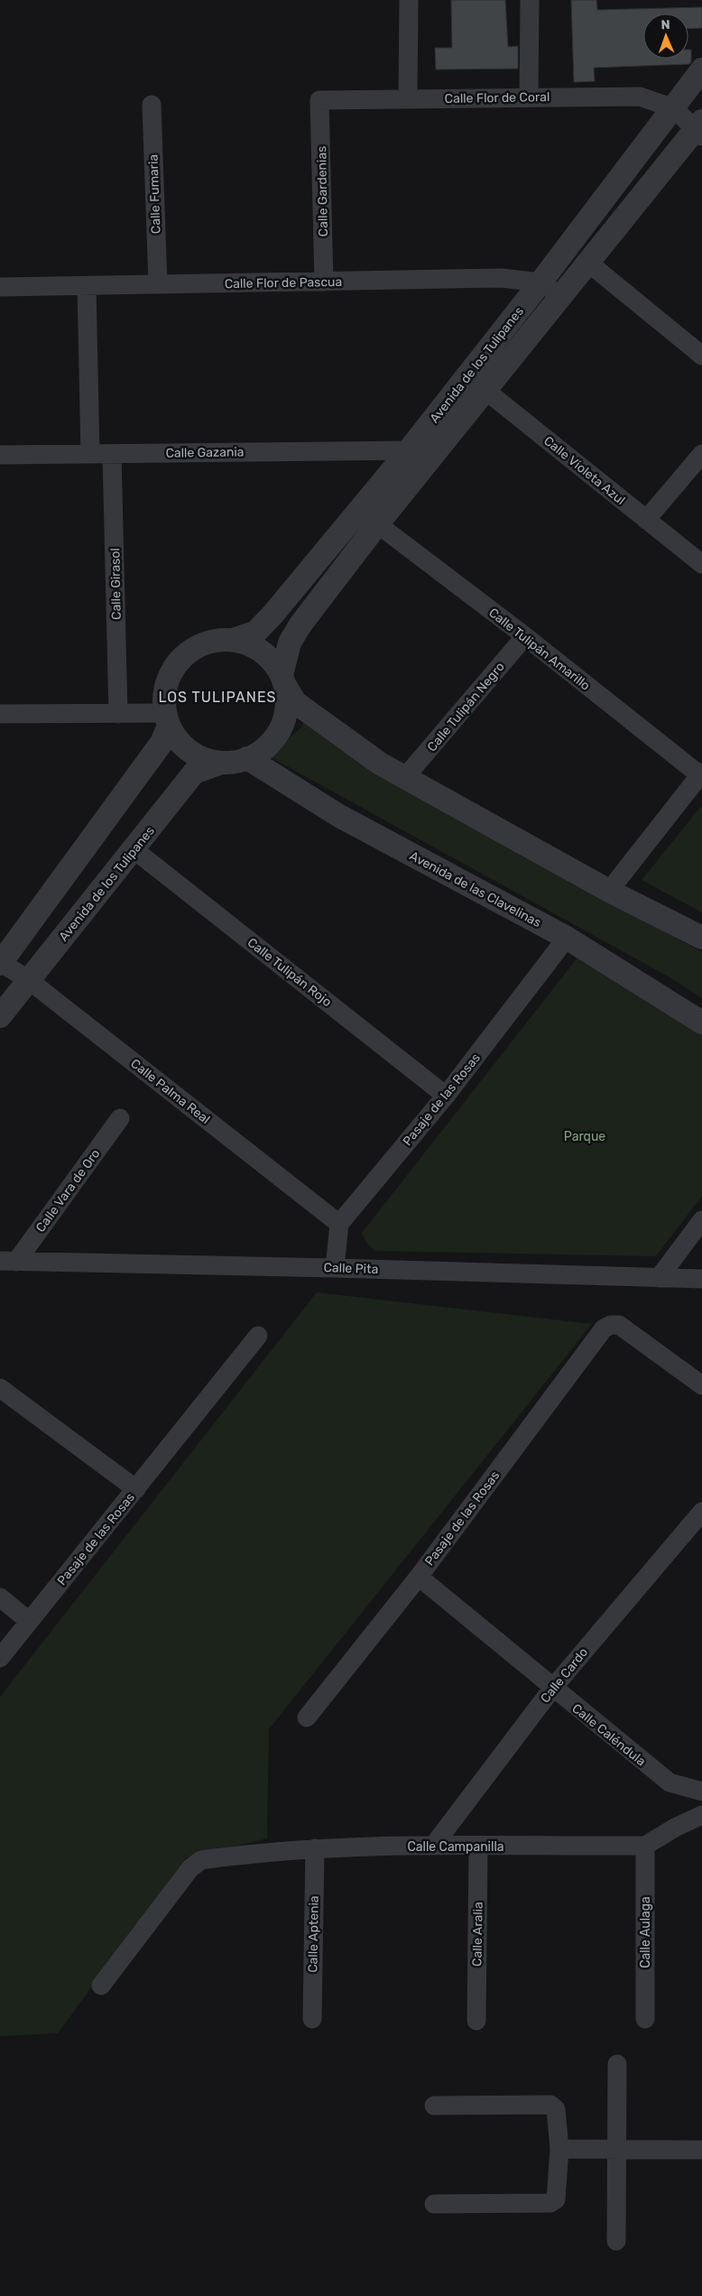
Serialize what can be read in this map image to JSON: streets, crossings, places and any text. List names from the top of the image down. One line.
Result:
{"streets":{"street":["Calle Flor de Coral","Calle Gardenias","Calle Fumaria","Calle Flor de Pascua","Avenida de los Tulipanes","Calle Gazania","Calle Violeta Azul","Calle Girasol","Calle Tulipán Amarillo","Calle Tulipán Negro","Avenida de las Clavelinas","Calle Tulipán Rojo","Calle Palma Real","Pasaje de las Rosas","Calle Vara de Oro","Calle Pita","Calle Cardo","Calle Caléndula","Calle Campanilla","Calle Aulaga","Calle Aptenia","Calle Aralia"]},"crossings":[["Calle Flor de Coral","Calle Gardenias"],["Calle Flor de Coral","Avenida de los Tulipanes"],["Calle Gardenias","Calle Flor de Pascua"],["Calle Fumaria","Calle Flor de Pascua"],["Calle Flor de Pascua","Avenida de los Tulipanes"],["Avenida de los Tulipanes","Calle Gazania"],["Avenida de los Tulipanes","Calle Violeta Azul"],["Avenida de los Tulipanes","Calle Tulipán Amarillo"],["Avenida de los Tulipanes","Avenida de las Clavelinas"],["Avenida de los Tulipanes","Calle Tulipán Rojo"],["Avenida de los Tulipanes","Calle Palma Real"],["Calle Gazania","Calle Girasol"],["Calle Tulipán Amarillo","Calle Tulipán Negro"],["Avenida de las Clavelinas","Pasaje de las Rosas"],["Calle Tulipán Rojo","Pasaje de las Rosas"],["Calle Palma Real","Pasaje de las Rosas"],["Pasaje de las Rosas","Calle Caléndula"],["Calle Vara de Oro","Calle Pita"],["Calle Cardo","Calle Caléndula"],["Calle Cardo","Calle Campanilla"],["Calle Campanilla","Calle Aulaga"],["Calle Campanilla","Calle Aptenia"],["Calle Campanilla","Calle Aralia"]],"districts":["LOS TULIPANES"],"parks":["Parque"],"north":"top"}
